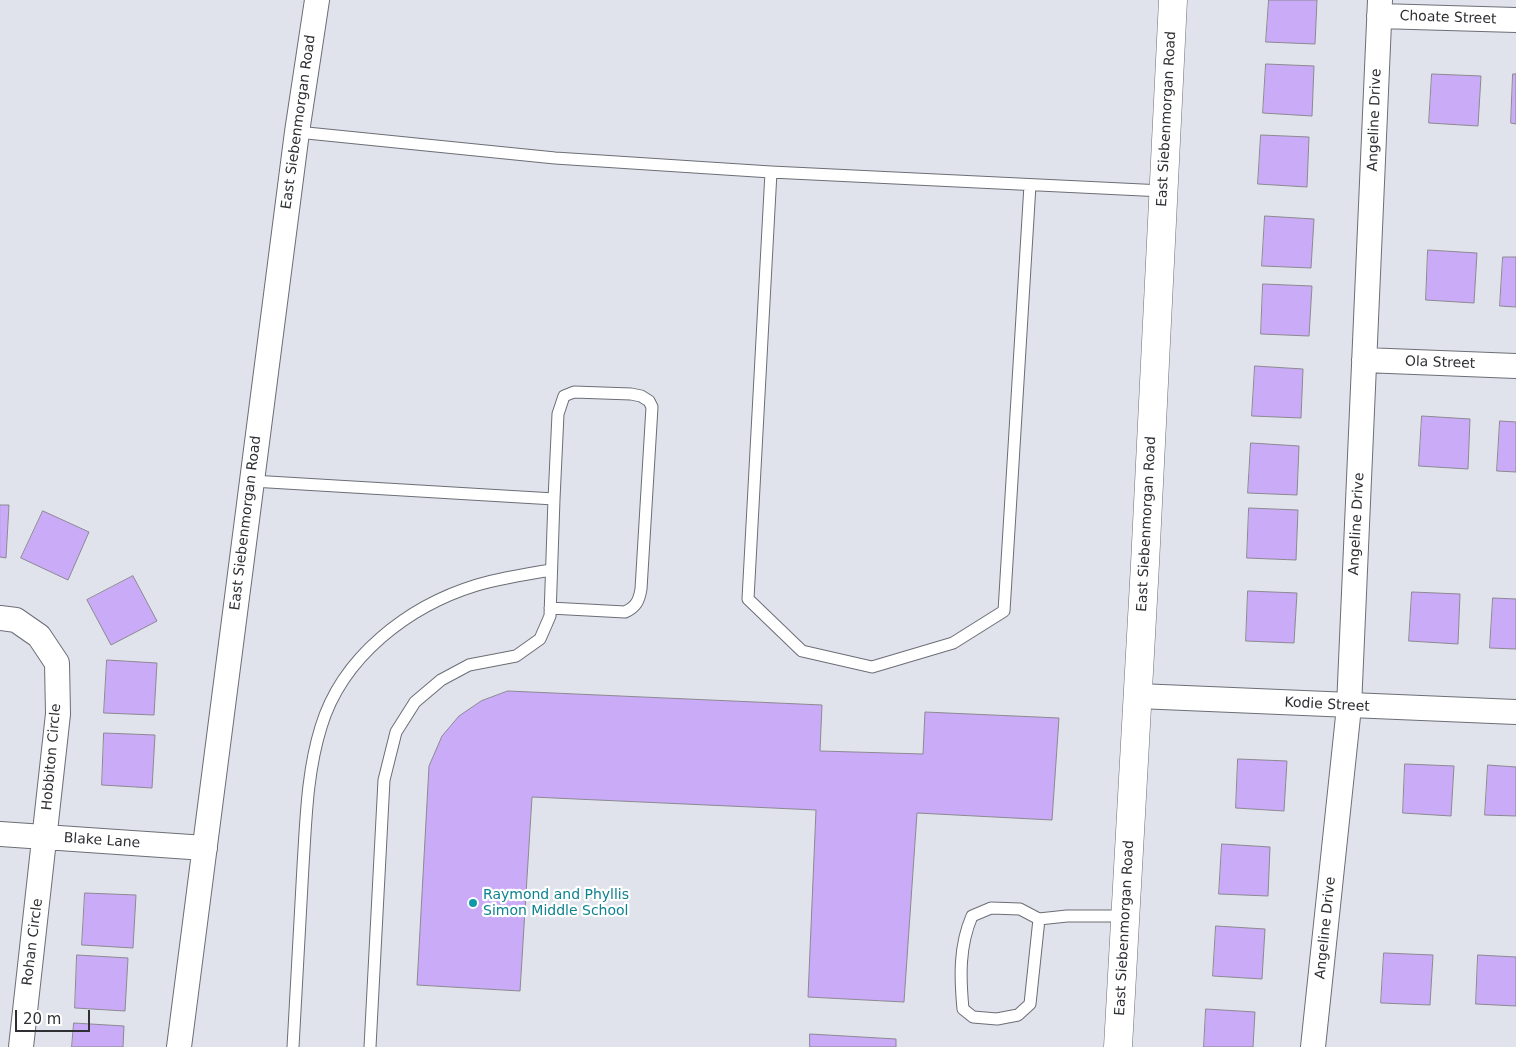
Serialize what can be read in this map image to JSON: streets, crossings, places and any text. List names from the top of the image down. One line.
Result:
{"streets":{"street":["Choate Street","East Siebenmorgan Road","Angeline Drive","Ola Street","Kodie Street","Hobbiton Circle","Blake Lane","Rohan Circle"]},"crossings":[["Choate Street","Angeline Drive"],["East Siebenmorgan Road","Kodie Street"],["East Siebenmorgan Road","Blake Lane"],["Angeline Drive","Ola Street"],["Angeline Drive","Kodie Street"],["Hobbiton Circle","Blake Lane"],["Hobbiton Circle","Rohan Circle"],["Blake Lane","Rohan Circle"]],"places":["Raymond and Phyllis Simon Middle School"],"scale_bar":"20 m"}
